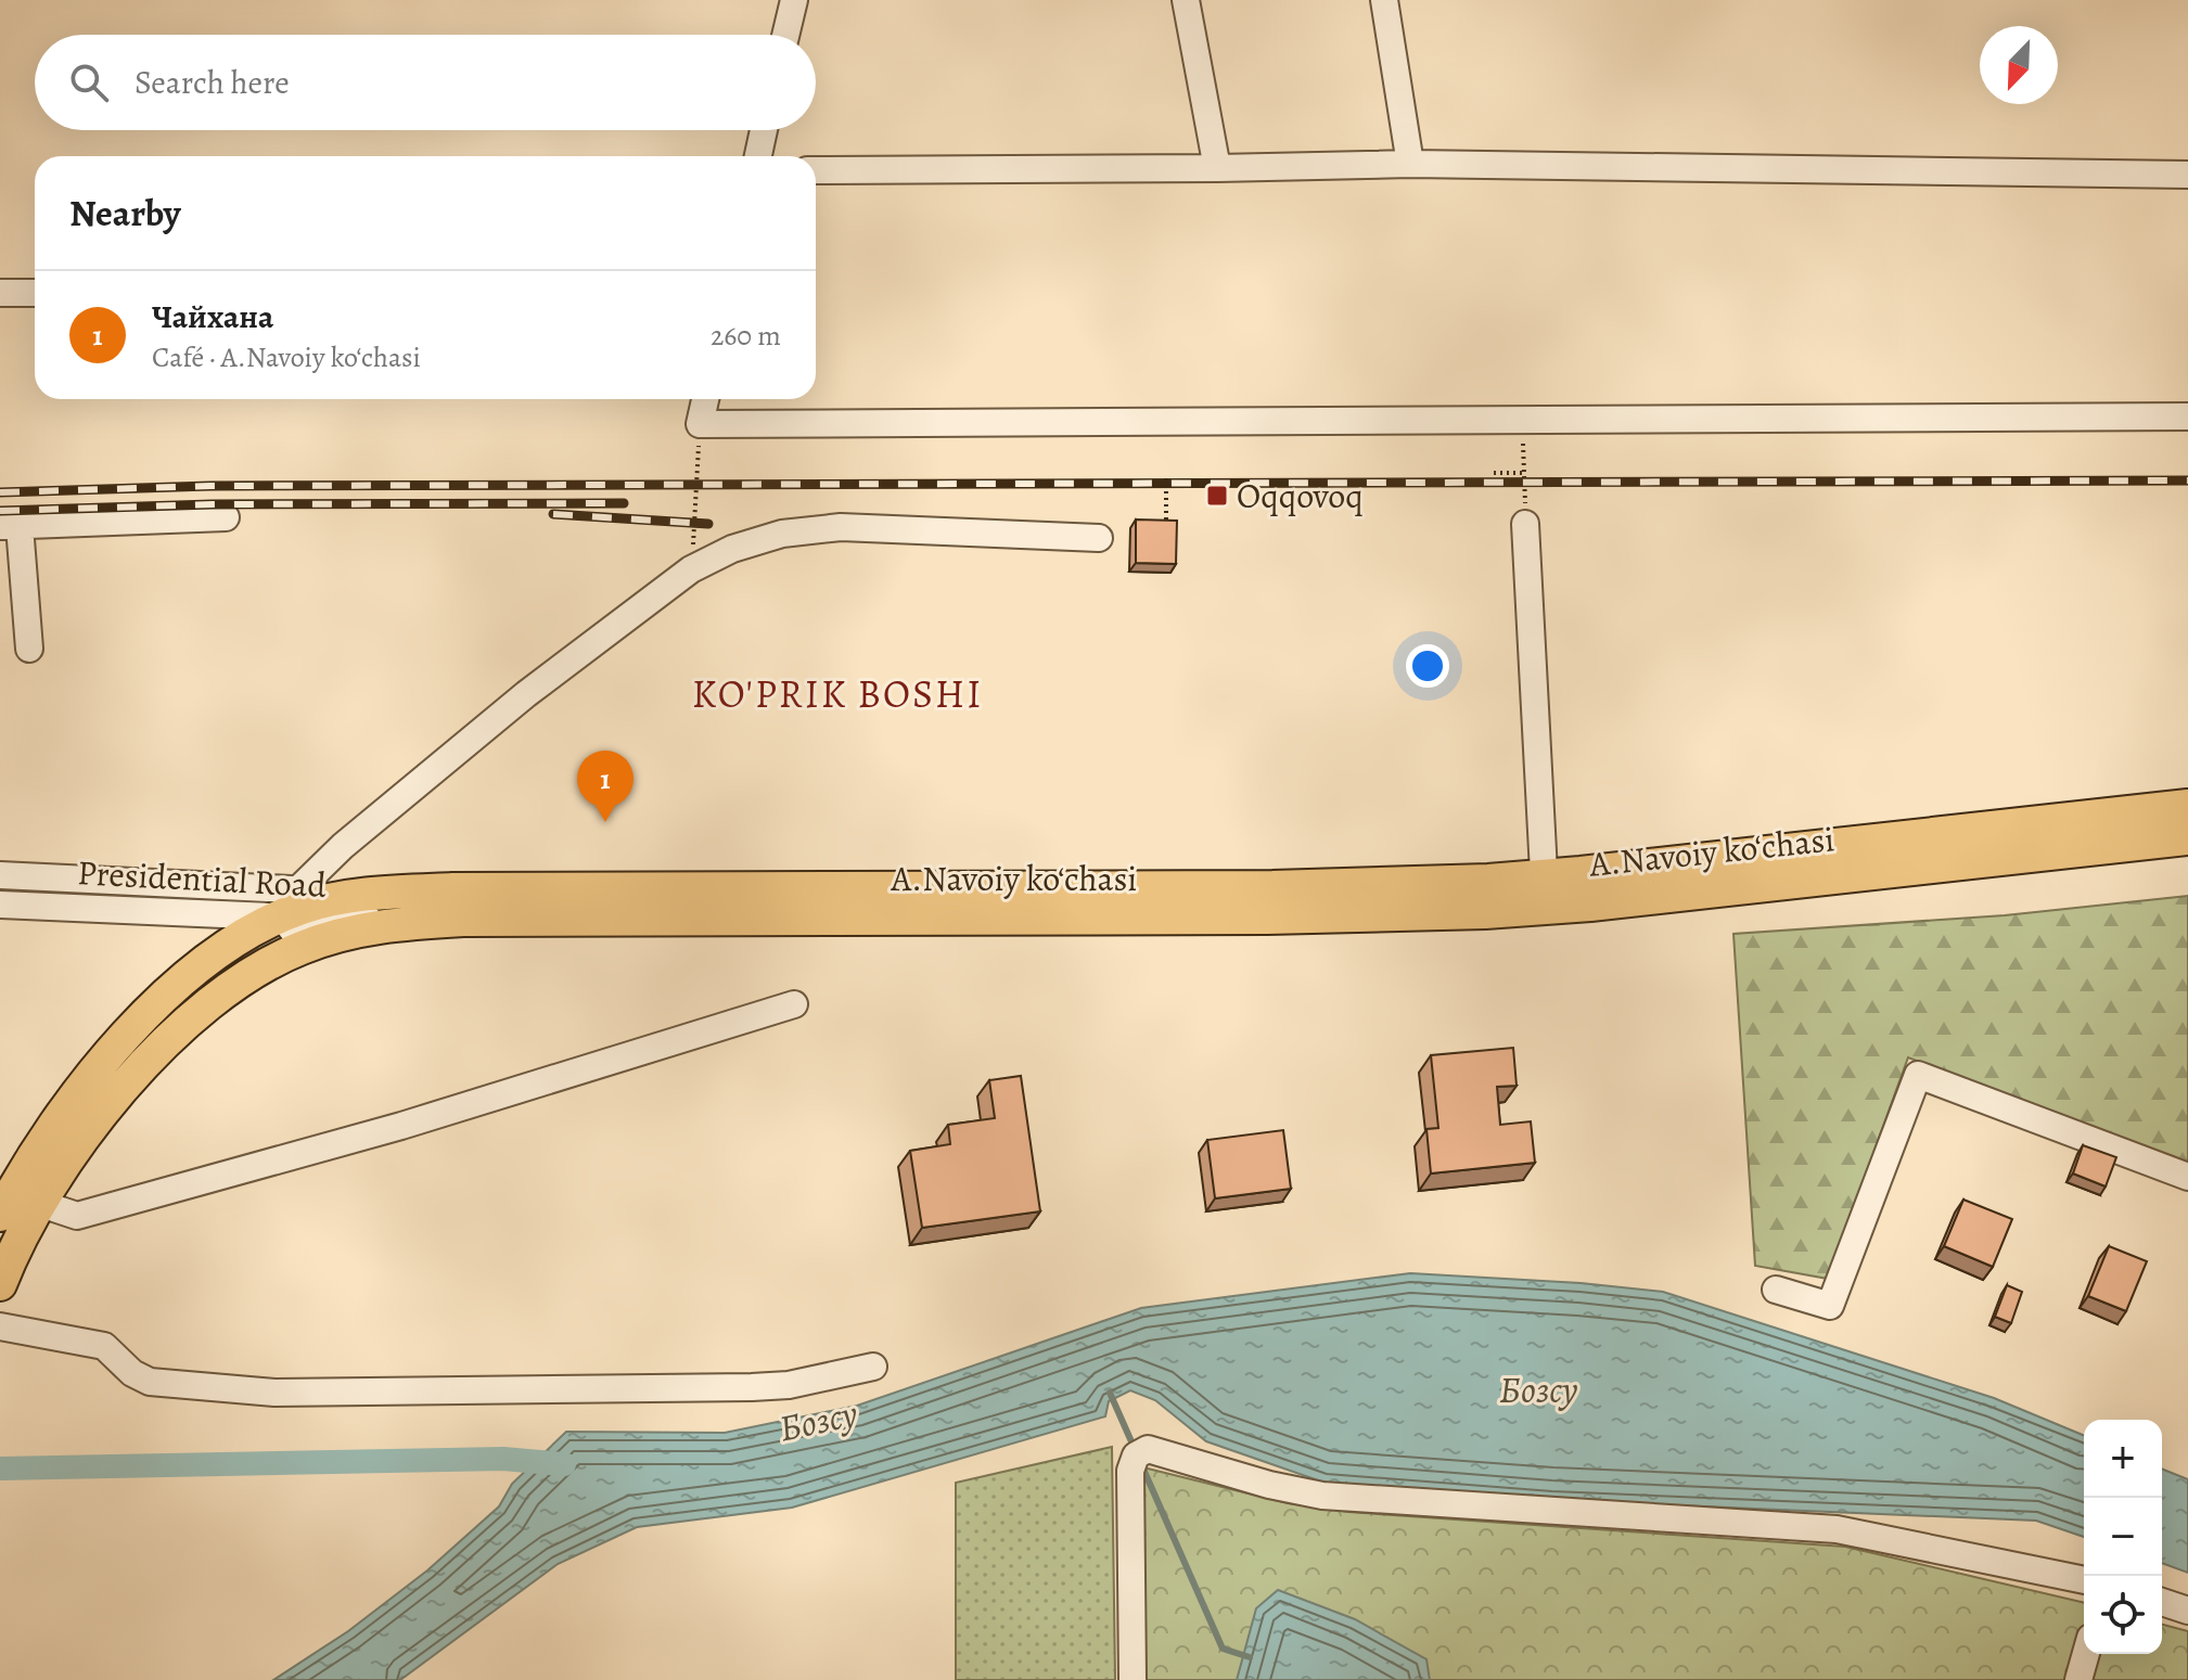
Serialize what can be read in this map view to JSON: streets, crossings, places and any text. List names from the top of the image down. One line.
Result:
{"streets":{"main road":["A.Navoiy ko‘chasi"],"street":["Presidential Road"]},"crossings":[["A.Navoiy ko‘chasi","Presidential Road"]],"districts":["KO'PRIK BOSHI"],"water":["Бозсу"],"places":{"transit":["Oqqovoq"]},"north":"bottom left","page":{"search":"Search here","heading":"Nearby","list":[{"mark":"1","name":"Чайхана","note":"Café · A.Navoiy ko‘chasi","value":"260 m"}],"pins":"1","map_buttons":["+","−"]}}
